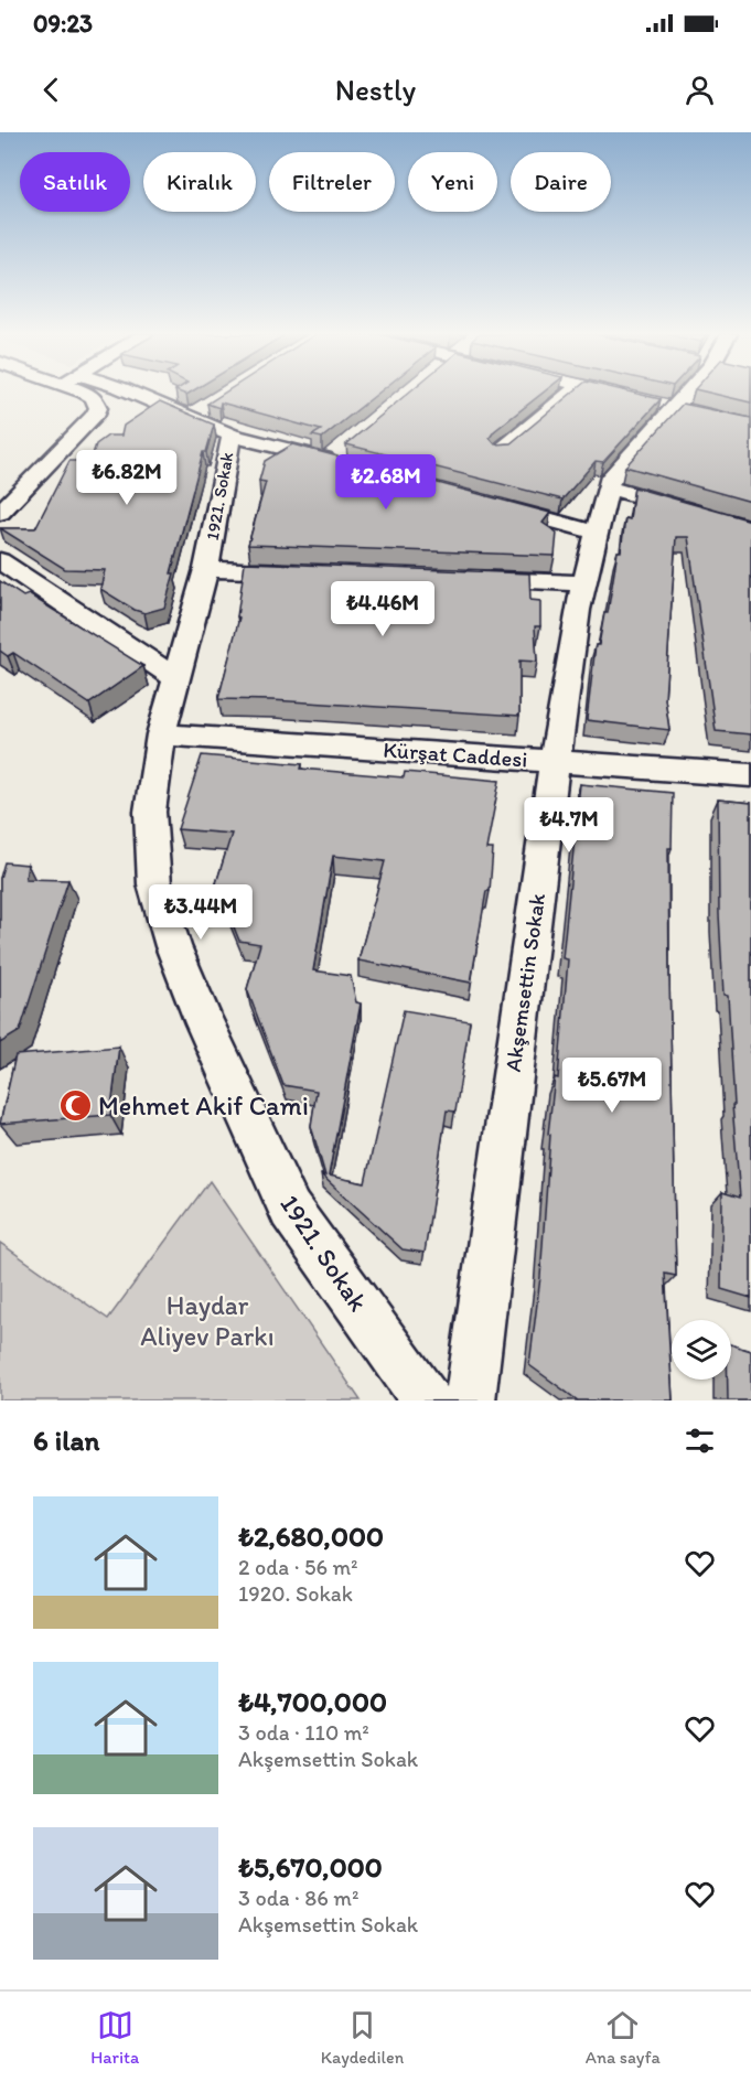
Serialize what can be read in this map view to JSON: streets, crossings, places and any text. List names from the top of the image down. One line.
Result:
{"streets":{"street":["1921. Sokak","Kürşat Caddesi","Akşemsettin Sokak"]},"crossings":[["1921. Sokak","Kürşat Caddesi"],["Kürşat Caddesi","Akşemsettin Sokak"]],"parks":["Haydar Aliyev Parkı"],"places":{"mosque":["Mehmet Akif Cami"]},"page":{"status":"09:23","header":"Nestly","chip":["Satılık","Kiralık","Filtreler","Yeni","Daire"],"price":["₺6.82M","₺2.68M","₺4.46M","₺4.7M","₺3.44M","₺5.67M"],"heading":"6 ilan","list":[{"name":"₺2,680,000","note":"2 oda · 56 m² · 1920. Sokak"},{"name":"₺4,700,000","note":"3 oda · 110 m² · Akşemsettin Sokak"},{"name":"₺5,670,000","note":"3 oda · 86 m² · Akşemsettin Sokak"}],"tabs":["Harita","Kaydedilen","Ana sayfa"]}}
